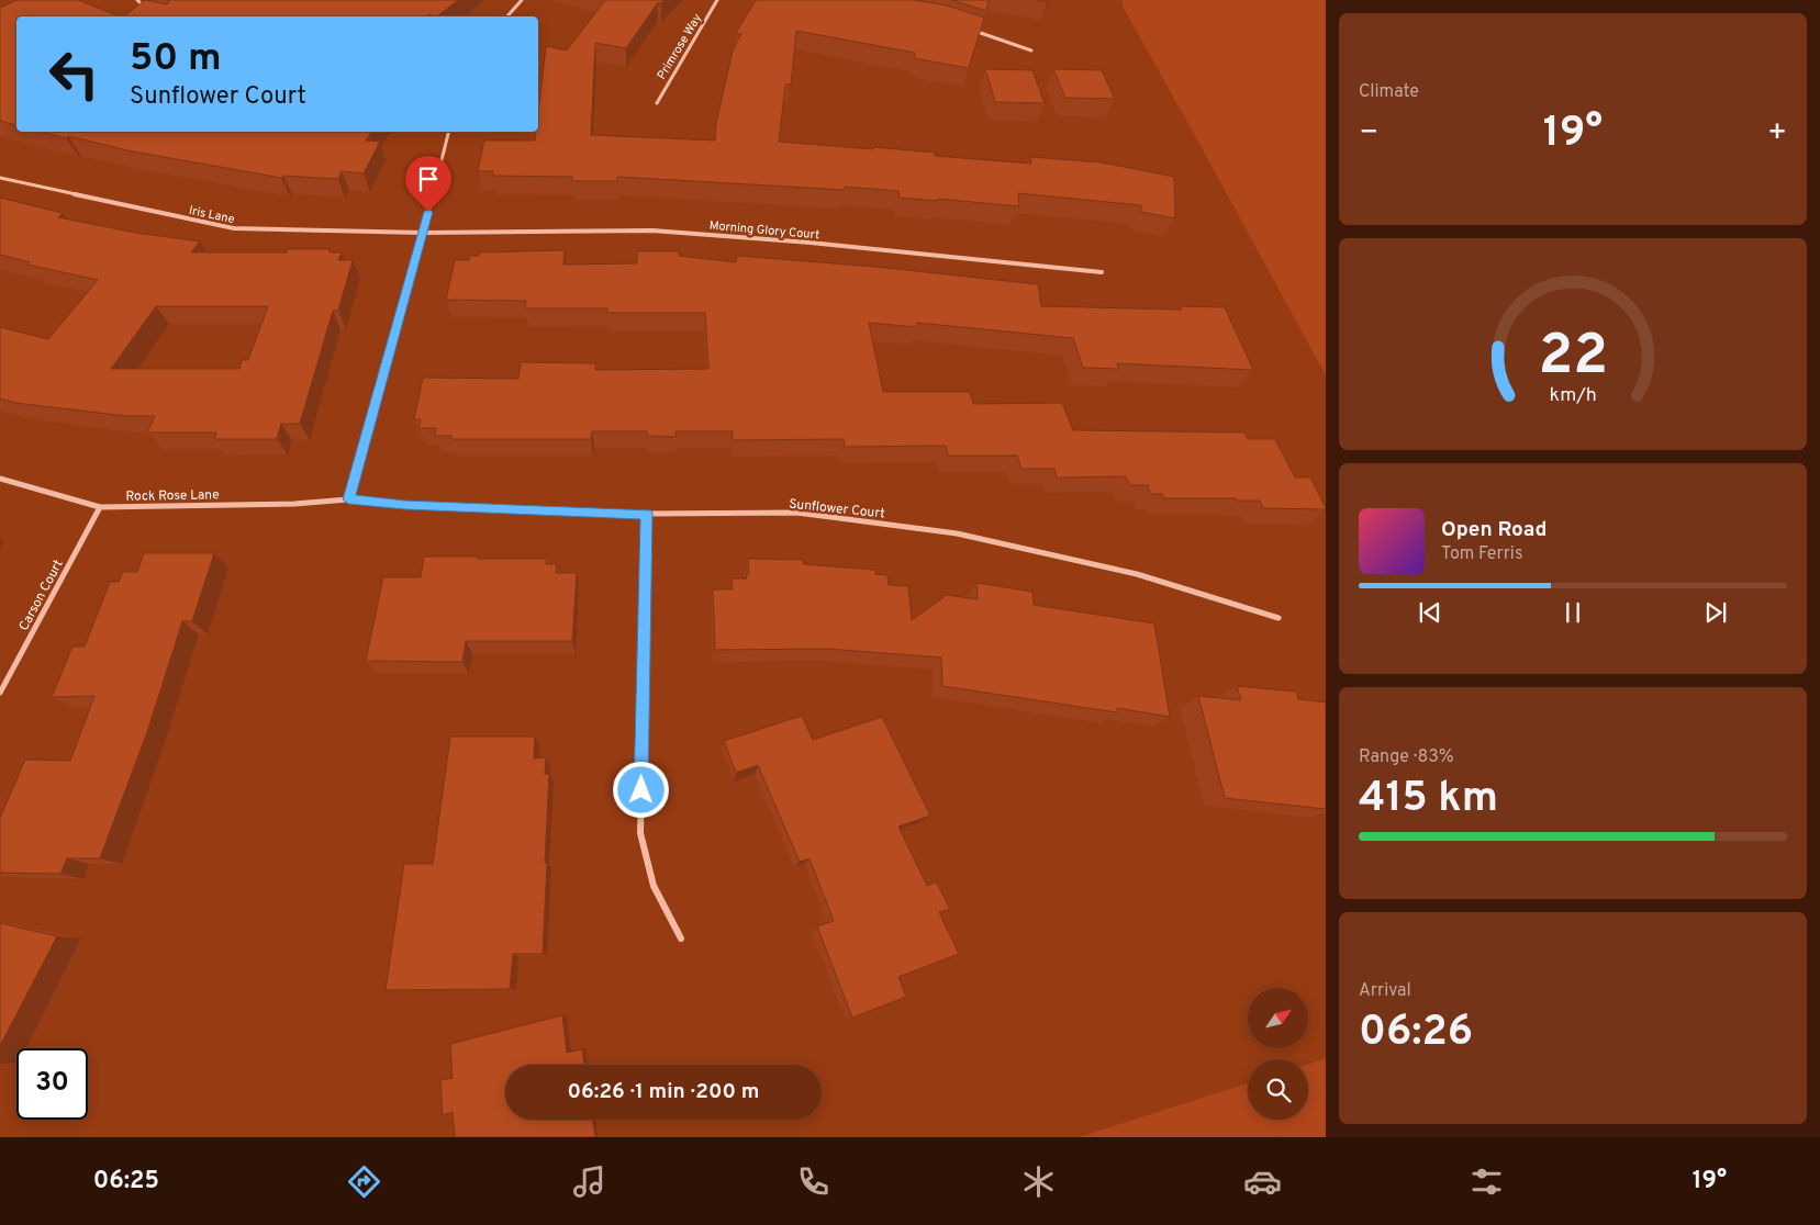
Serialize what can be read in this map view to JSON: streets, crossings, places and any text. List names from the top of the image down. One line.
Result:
{"streets":{"street":["Primrose Way","Iris Lane","Morning Glory Court","Rock Rose Lane","Sunflower Court","Carson Court"]},"crossings":[["Iris Lane","Morning Glory Court"],["Rock Rose Lane","Sunflower Court"],["Rock Rose Lane","Carson Court"]],"north":"top right","page":{"tile":["Climate",["Range · 83%","415 km"],["Arrival","06:26"]],"turn":["50 m","Sunflower Court"],"heat":["−","19°","+"],"song":["Open Road","Tom Ferris"],"limit":"30","trip":"06:26 · 1 min · 200 m","tabs":["06:25","19°"],"gauge":["22","km/h"]}}
